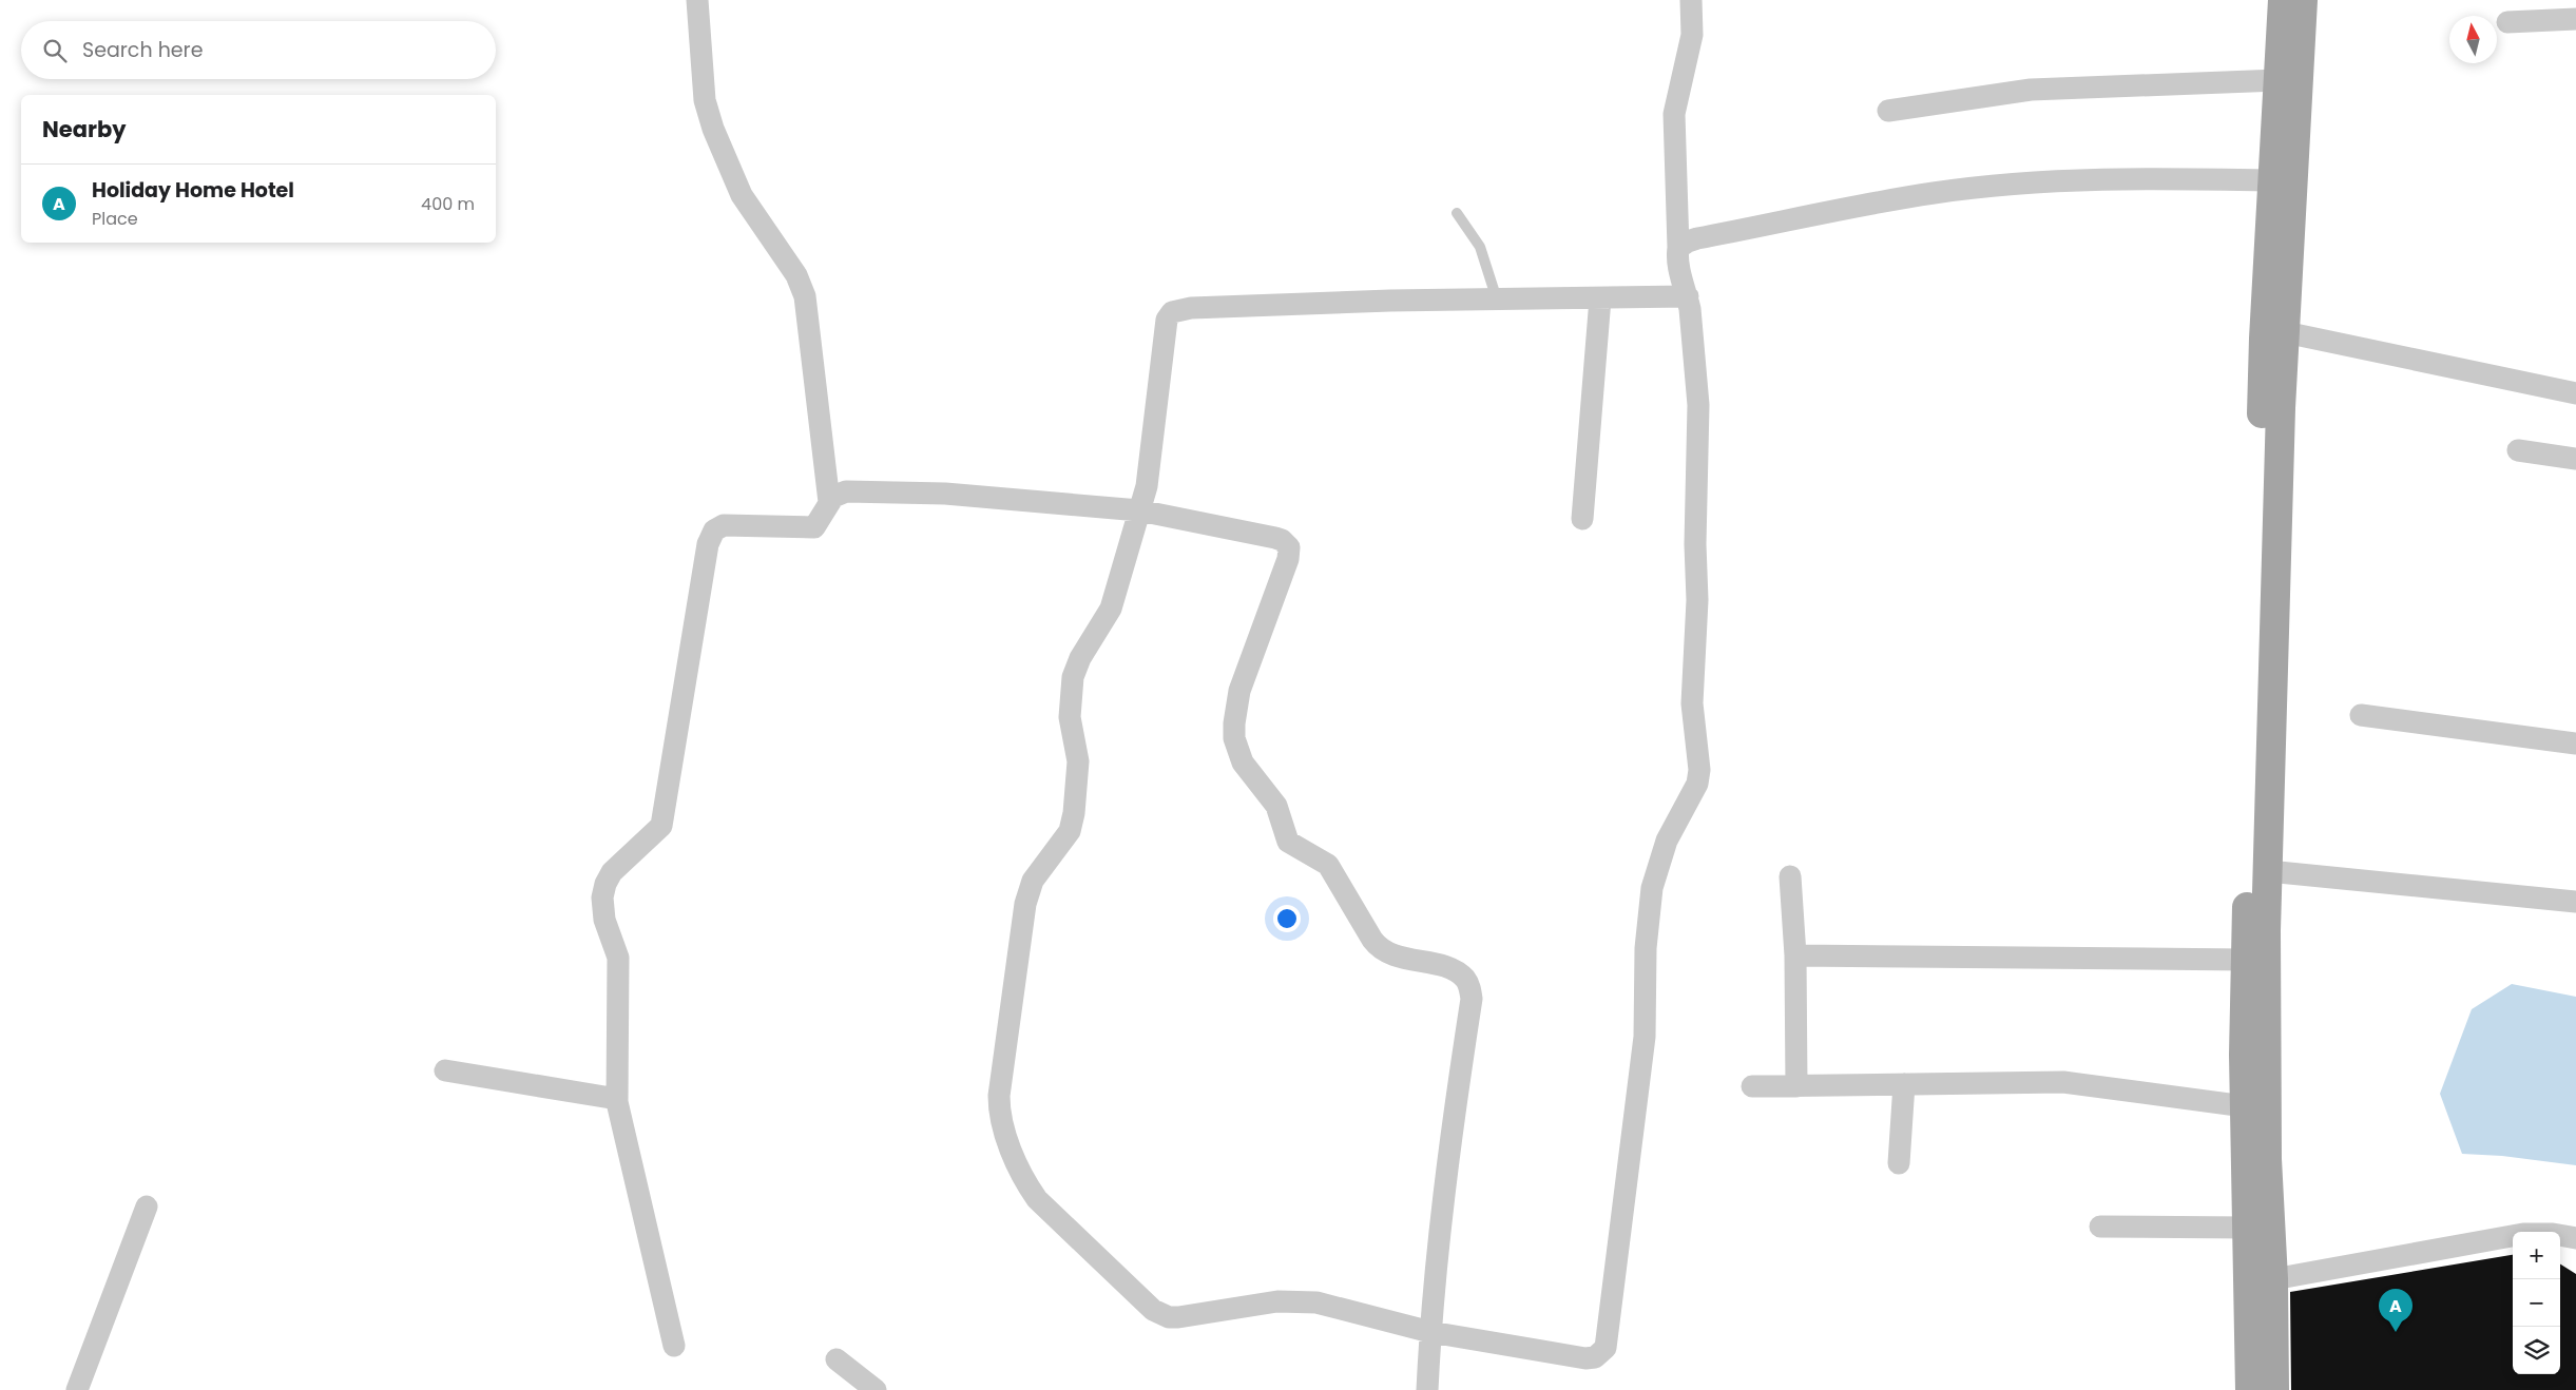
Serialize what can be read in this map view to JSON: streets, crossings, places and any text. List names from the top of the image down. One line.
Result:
{"north":"top","page":{"search":"Search here","heading":"Nearby","list":[{"mark":"A","name":"Holiday Home Hotel","note":"Place","value":"400 m"}],"map_buttons":["+","−"],"pins":"A"}}
